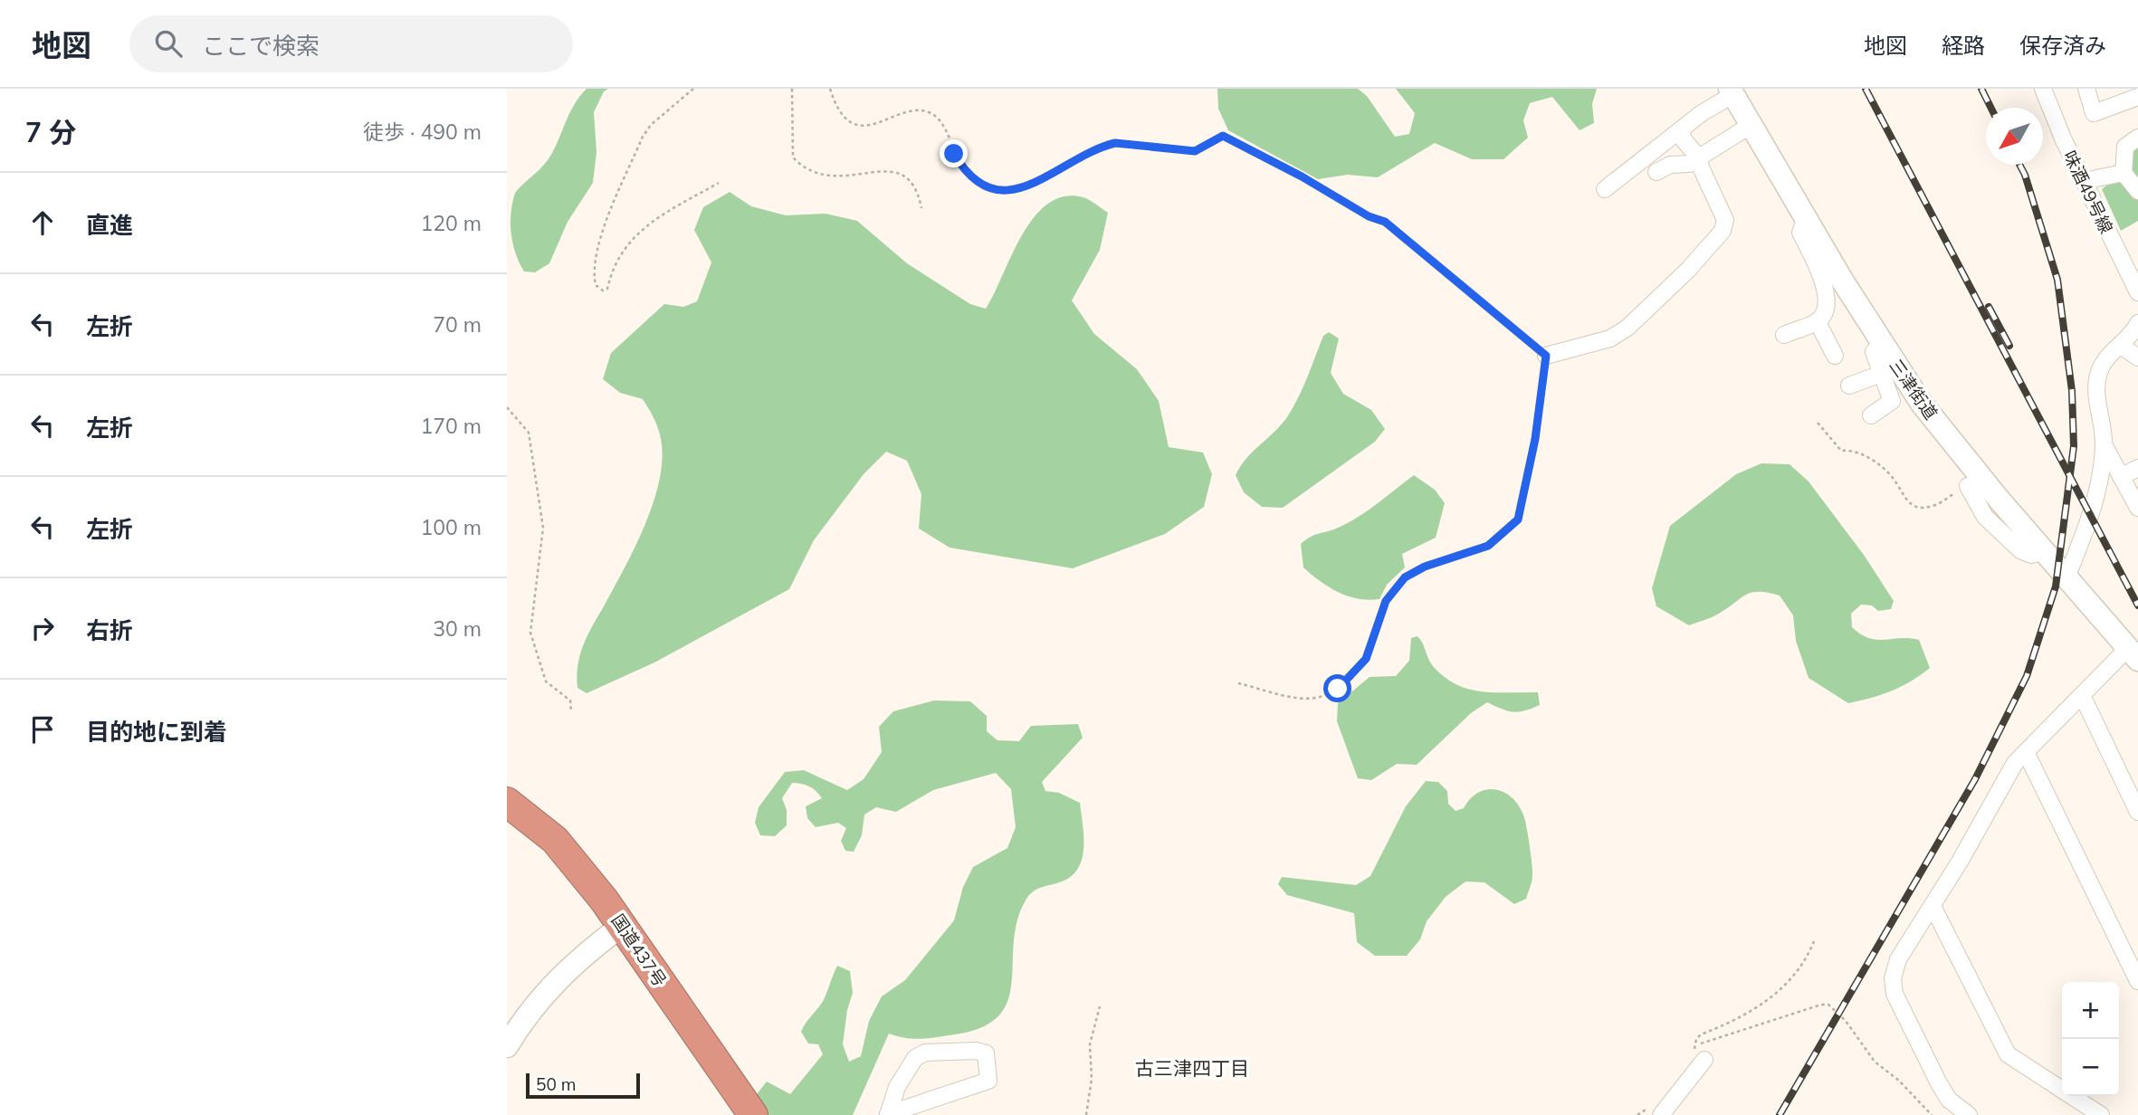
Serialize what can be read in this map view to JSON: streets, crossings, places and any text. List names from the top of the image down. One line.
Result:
{"streets":{"highway":["国道437号"],"street":["味酒49号線","三津街道"]},"districts":["古三津四丁目"],"scale_bar":"50 m","north":"bottom left","page":{"header":"地図","search":"ここで検索","nav":["地図","経路","保存済み"],"heading":["7 分","徒歩 · 490 m"],"list":[["直進","120 m"],["左折","70 m"],["左折","170 m"],["左折","100 m"],["右折","30 m"],"目的地に到着"],"map_buttons":["+","−"],"scale":"50 m"}}
